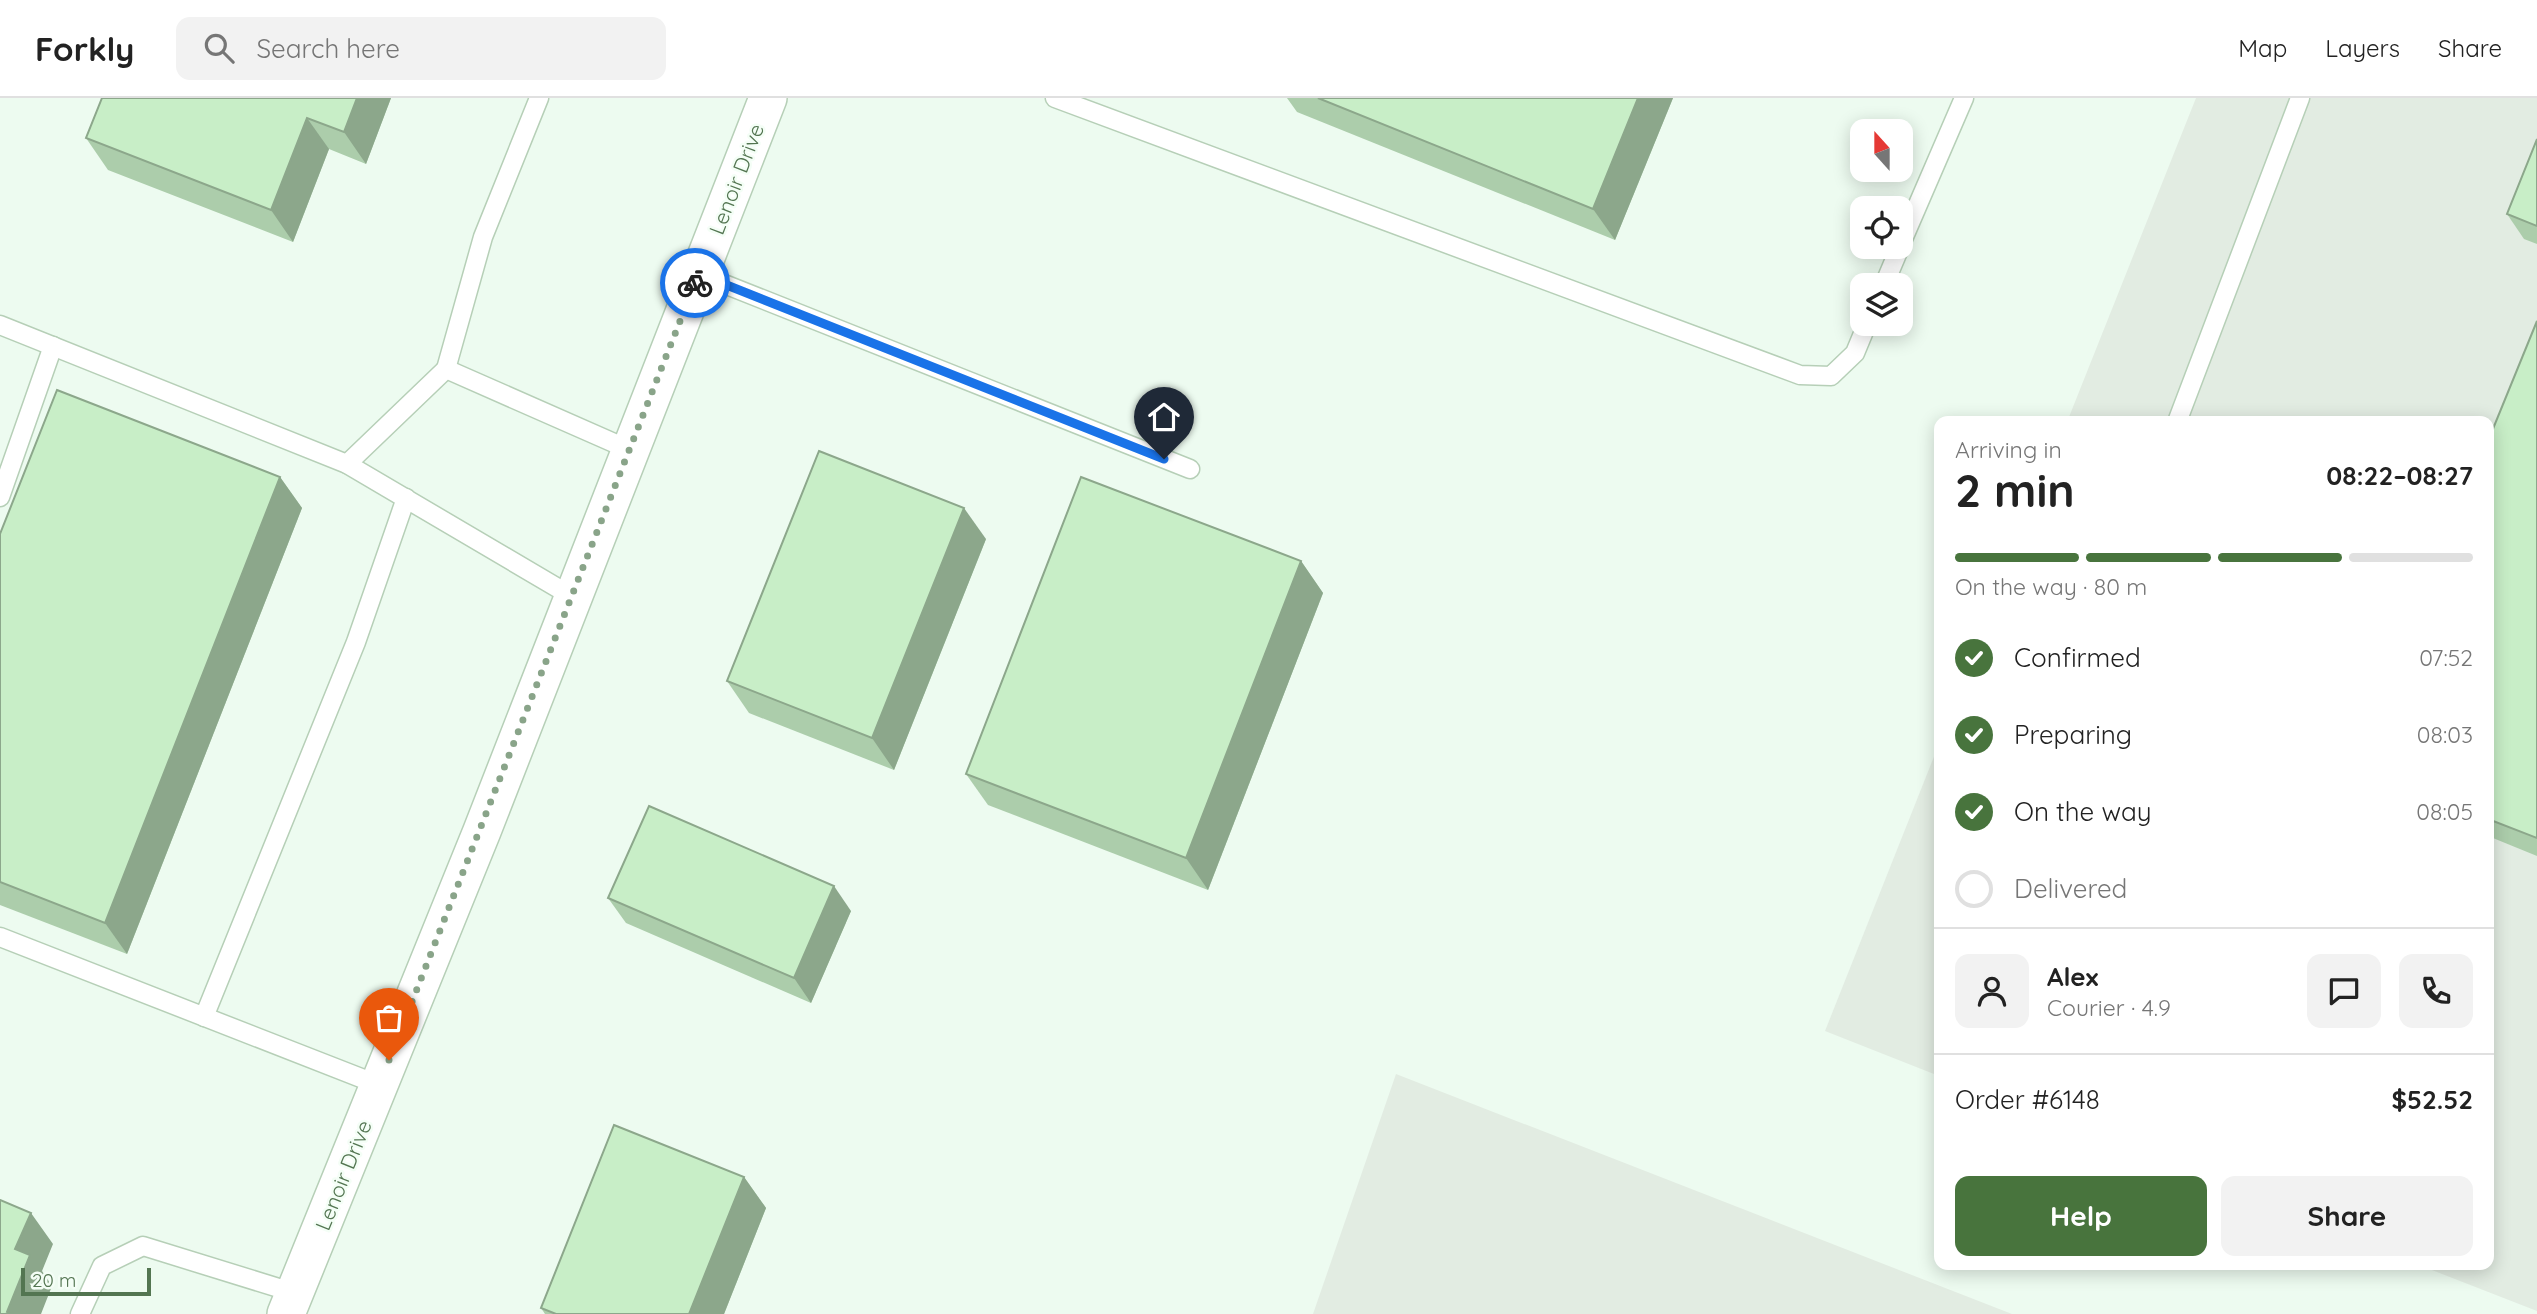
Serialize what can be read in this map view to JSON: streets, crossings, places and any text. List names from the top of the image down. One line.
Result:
{"streets":{"street":["Lenoir Drive"]},"scale_bar":"20 m","north":"top","page":{"header":"Forkly","search":"Search here","nav":["Map","Layers","Share"],"heading":["2 min","Arriving in","08:22–08:27"],"panel":["Alex","Courier · 4.9","Order #6148","$52.52"],"bar":"On the way · 80 m","list":[["Confirmed","07:52"],["Preparing","08:03"],["On the way","08:05"],"Delivered"],"buttons":["Help","Share"],"scale":"20 m"}}
